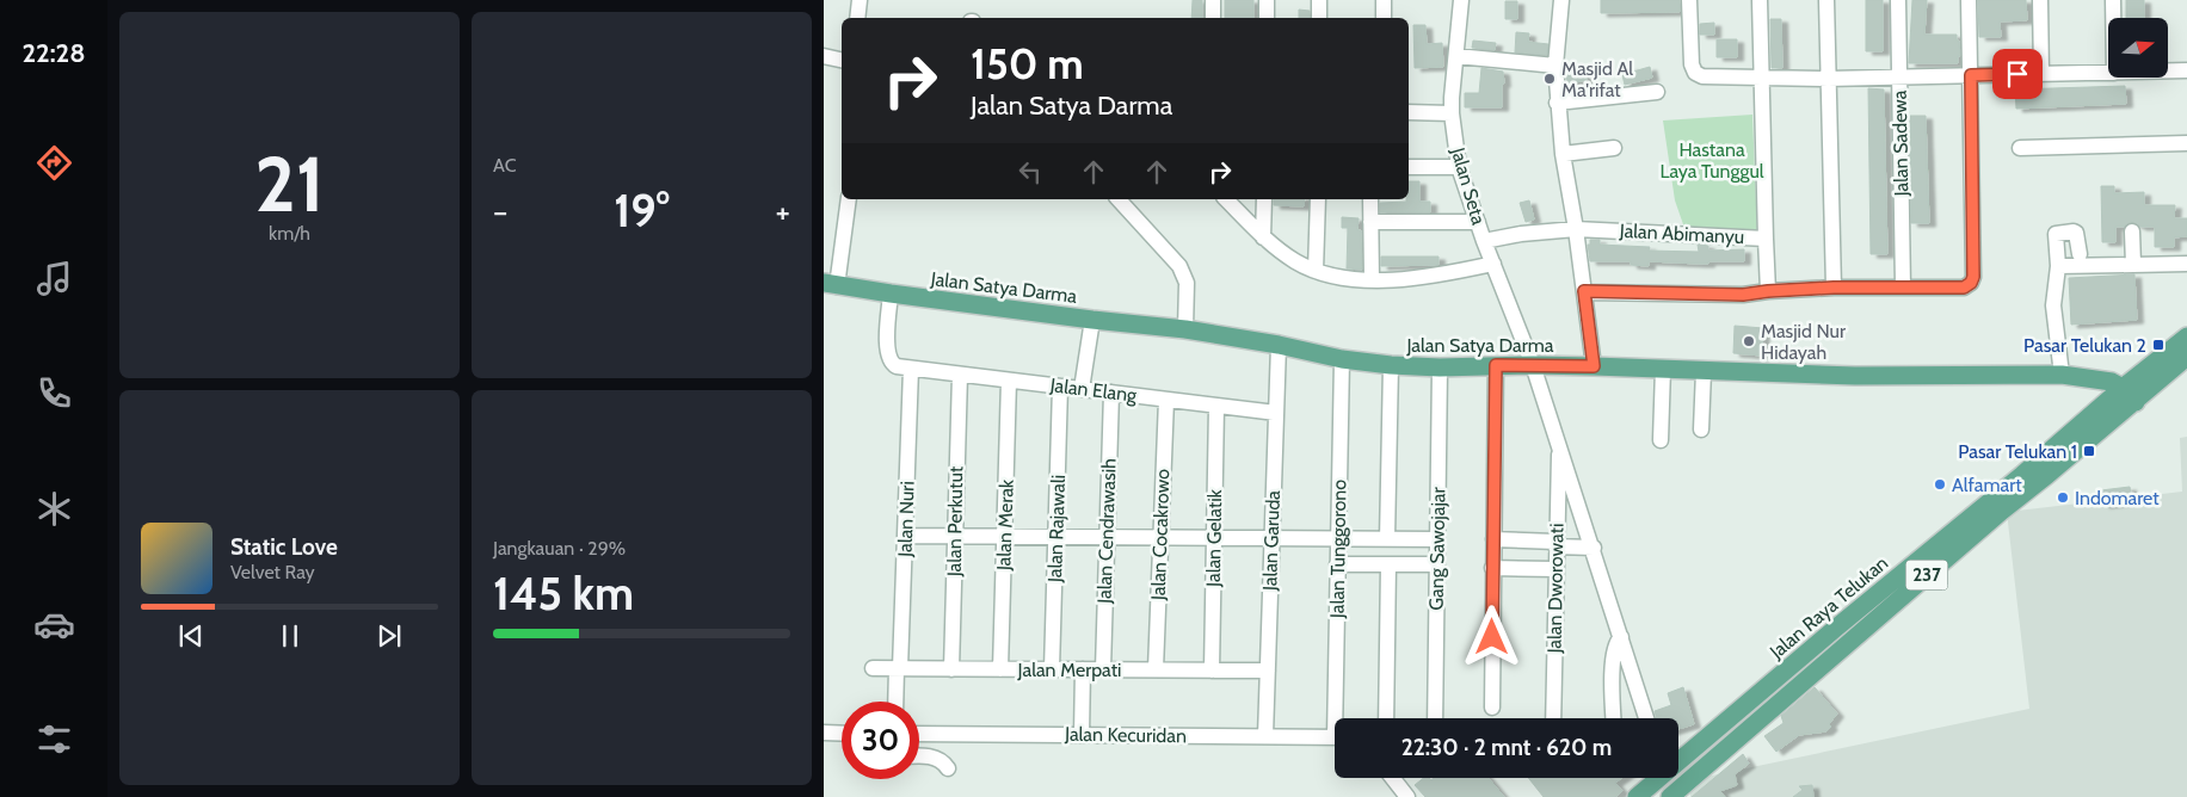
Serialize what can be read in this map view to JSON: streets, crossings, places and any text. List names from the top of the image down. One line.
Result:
{"streets":{"main road":["Jalan Satya Darma","237","Jalan Raya Telukan"],"street":["Jalan Sadewa","Jalan Seta","Jalan Abimanyu","Jalan Elang","Jalan Nuri","Jalan Perkutut","Jalan Merak","Jalan Rajawali","Jalan Cendrawasih","Jalan Cocakrowo","Jalan Gelatik","Jalan Garuda","Jalan Tunggorono","Gang Sawojajar","Jalan Dworowati","Jalan Merpati","Jalan Kecuridan"]},"crossings":[["Jalan Seta","Jalan Abimanyu"],["Jalan Seta","Jalan Satya Darma"],["Jalan Seta","Jalan Dworowati"],["Jalan Satya Darma","Jalan Garuda"],["Jalan Satya Darma","Jalan Tunggorono"],["Jalan Satya Darma","Gang Sawojajar"],["Jalan Satya Darma","Jalan Raya Telukan"],["Jalan Elang","Jalan Nuri"],["Jalan Elang","Jalan Perkutut"],["Jalan Elang","Jalan Merak"],["Jalan Elang","Jalan Rajawali"],["Jalan Elang","Jalan Cendrawasih"],["Jalan Elang","Jalan Cocakrowo"],["Jalan Elang","Jalan Gelatik"],["Jalan Elang","Jalan Garuda"],["Jalan Nuri","Jalan Merpati"],["Jalan Perkutut","Jalan Merpati"],["Jalan Merak","Jalan Merpati"],["Jalan Rajawali","Jalan Merpati"],["Jalan Cendrawasih","Jalan Merpati"],["Jalan Cocakrowo","Jalan Merpati"],["Jalan Gelatik","Jalan Merpati"],["Jalan Garuda","Jalan Merpati"],["Jalan Garuda","Jalan Kecuridan"]],"parks":["Hastana Laya Tunggul"],"places":{"other":["Masjid Al Ma'rifat","Masjid Nur Hidayah","Alfamart","Indomaret"],"transit":["Pasar Telukan 2","Pasar Telukan 1"]},"north":"right","page":{"tabs":"22:28","tile":[["21","km/h"],"AC",["Jangkauan · 29%","145 km"]],"turn":["150 m","Jalan Satya Darma"],"heat":["−","19°","+"],"song":["Static Love","Velvet Ray"],"limit":"30","trip":"22:30 · 2 mnt · 620 m"}}
